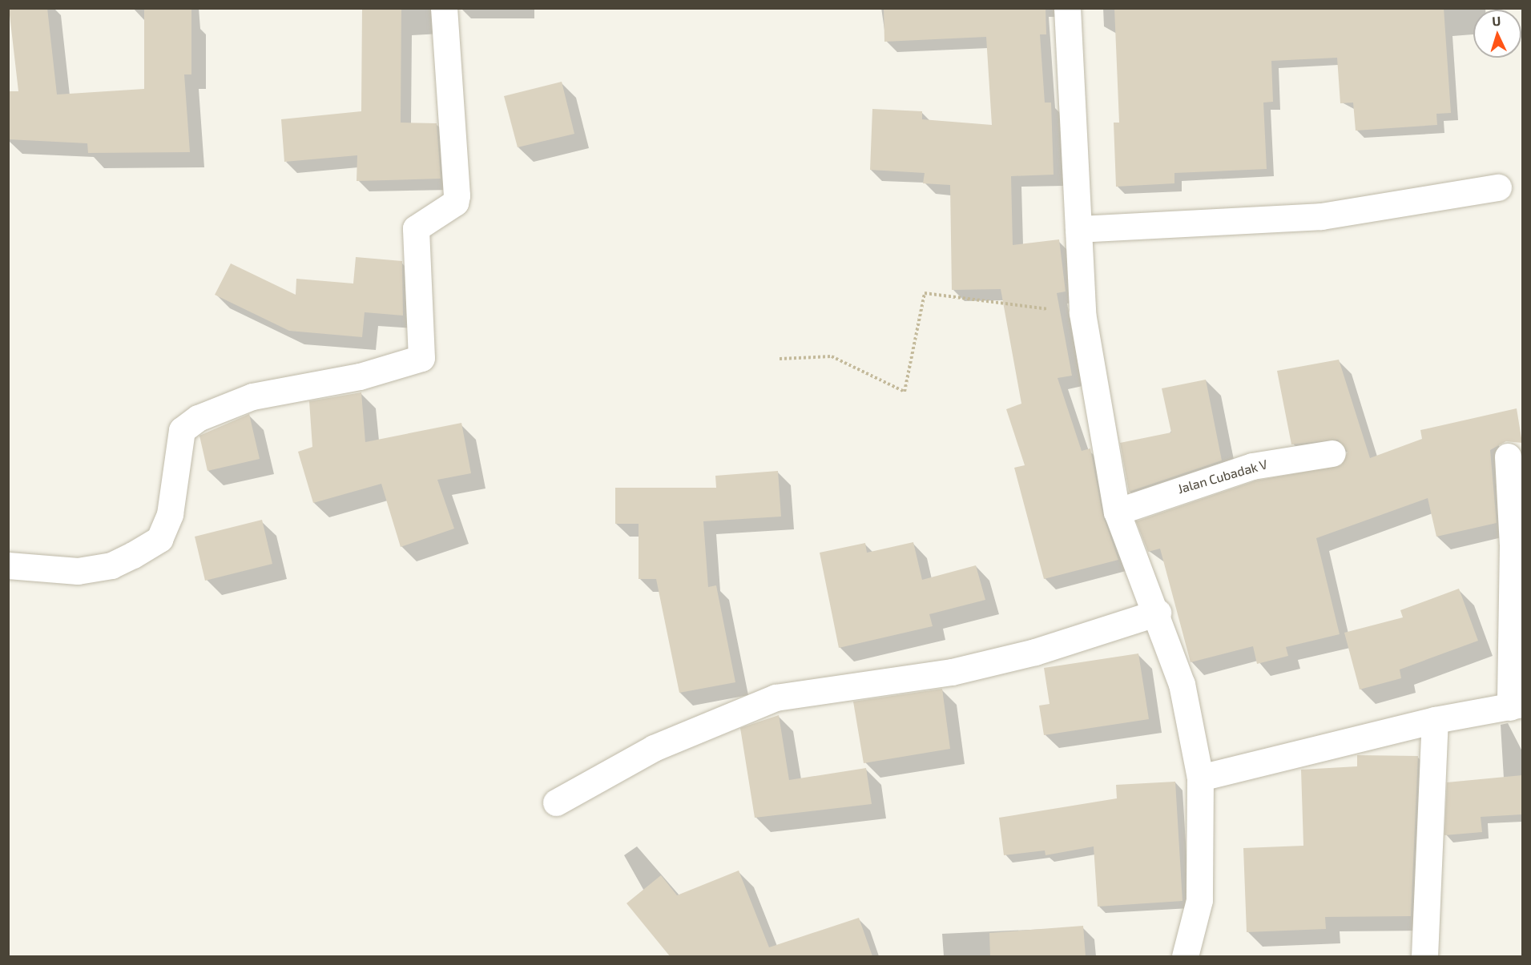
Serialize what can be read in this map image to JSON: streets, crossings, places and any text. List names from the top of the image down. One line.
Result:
{"streets":{"street":["Jalan Cubadak V"]},"north":"top"}
